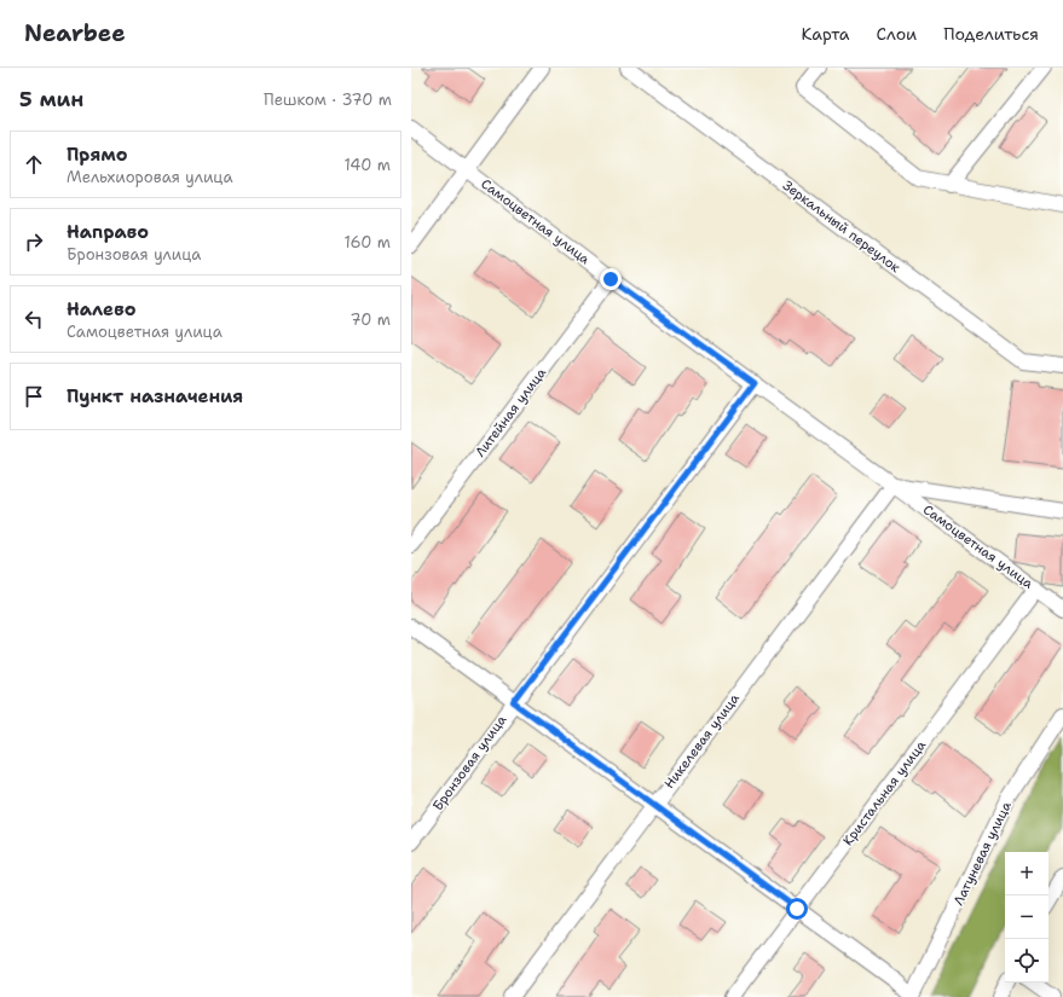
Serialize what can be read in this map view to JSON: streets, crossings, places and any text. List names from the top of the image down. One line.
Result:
{"streets":{"street":["Самоцветная улица","Зеркальный переулок","Литейная улица","Никелевая улица","Бронзовая улица","Кристальная улица","Латуневая улица"]},"crossings":[["Самоцветная улица","Литейная улица"],["Самоцветная улица","Никелевая улица"],["Самоцветная улица","Бронзовая улица"],["Самоцветная улица","Кристальная улица"]],"page":{"header":"Nearbee","nav":["Карта","Слои","Поделиться"],"heading":["5 мин","Пешком · 370 m"],"list":[["Прямо","Мельхиоровая улица","140 m"],["Направо","Бронзовая улица","160 m"],["Налево","Самоцветная улица","70 m"],"Пункт назначения"],"map_buttons":["+","−"]}}
